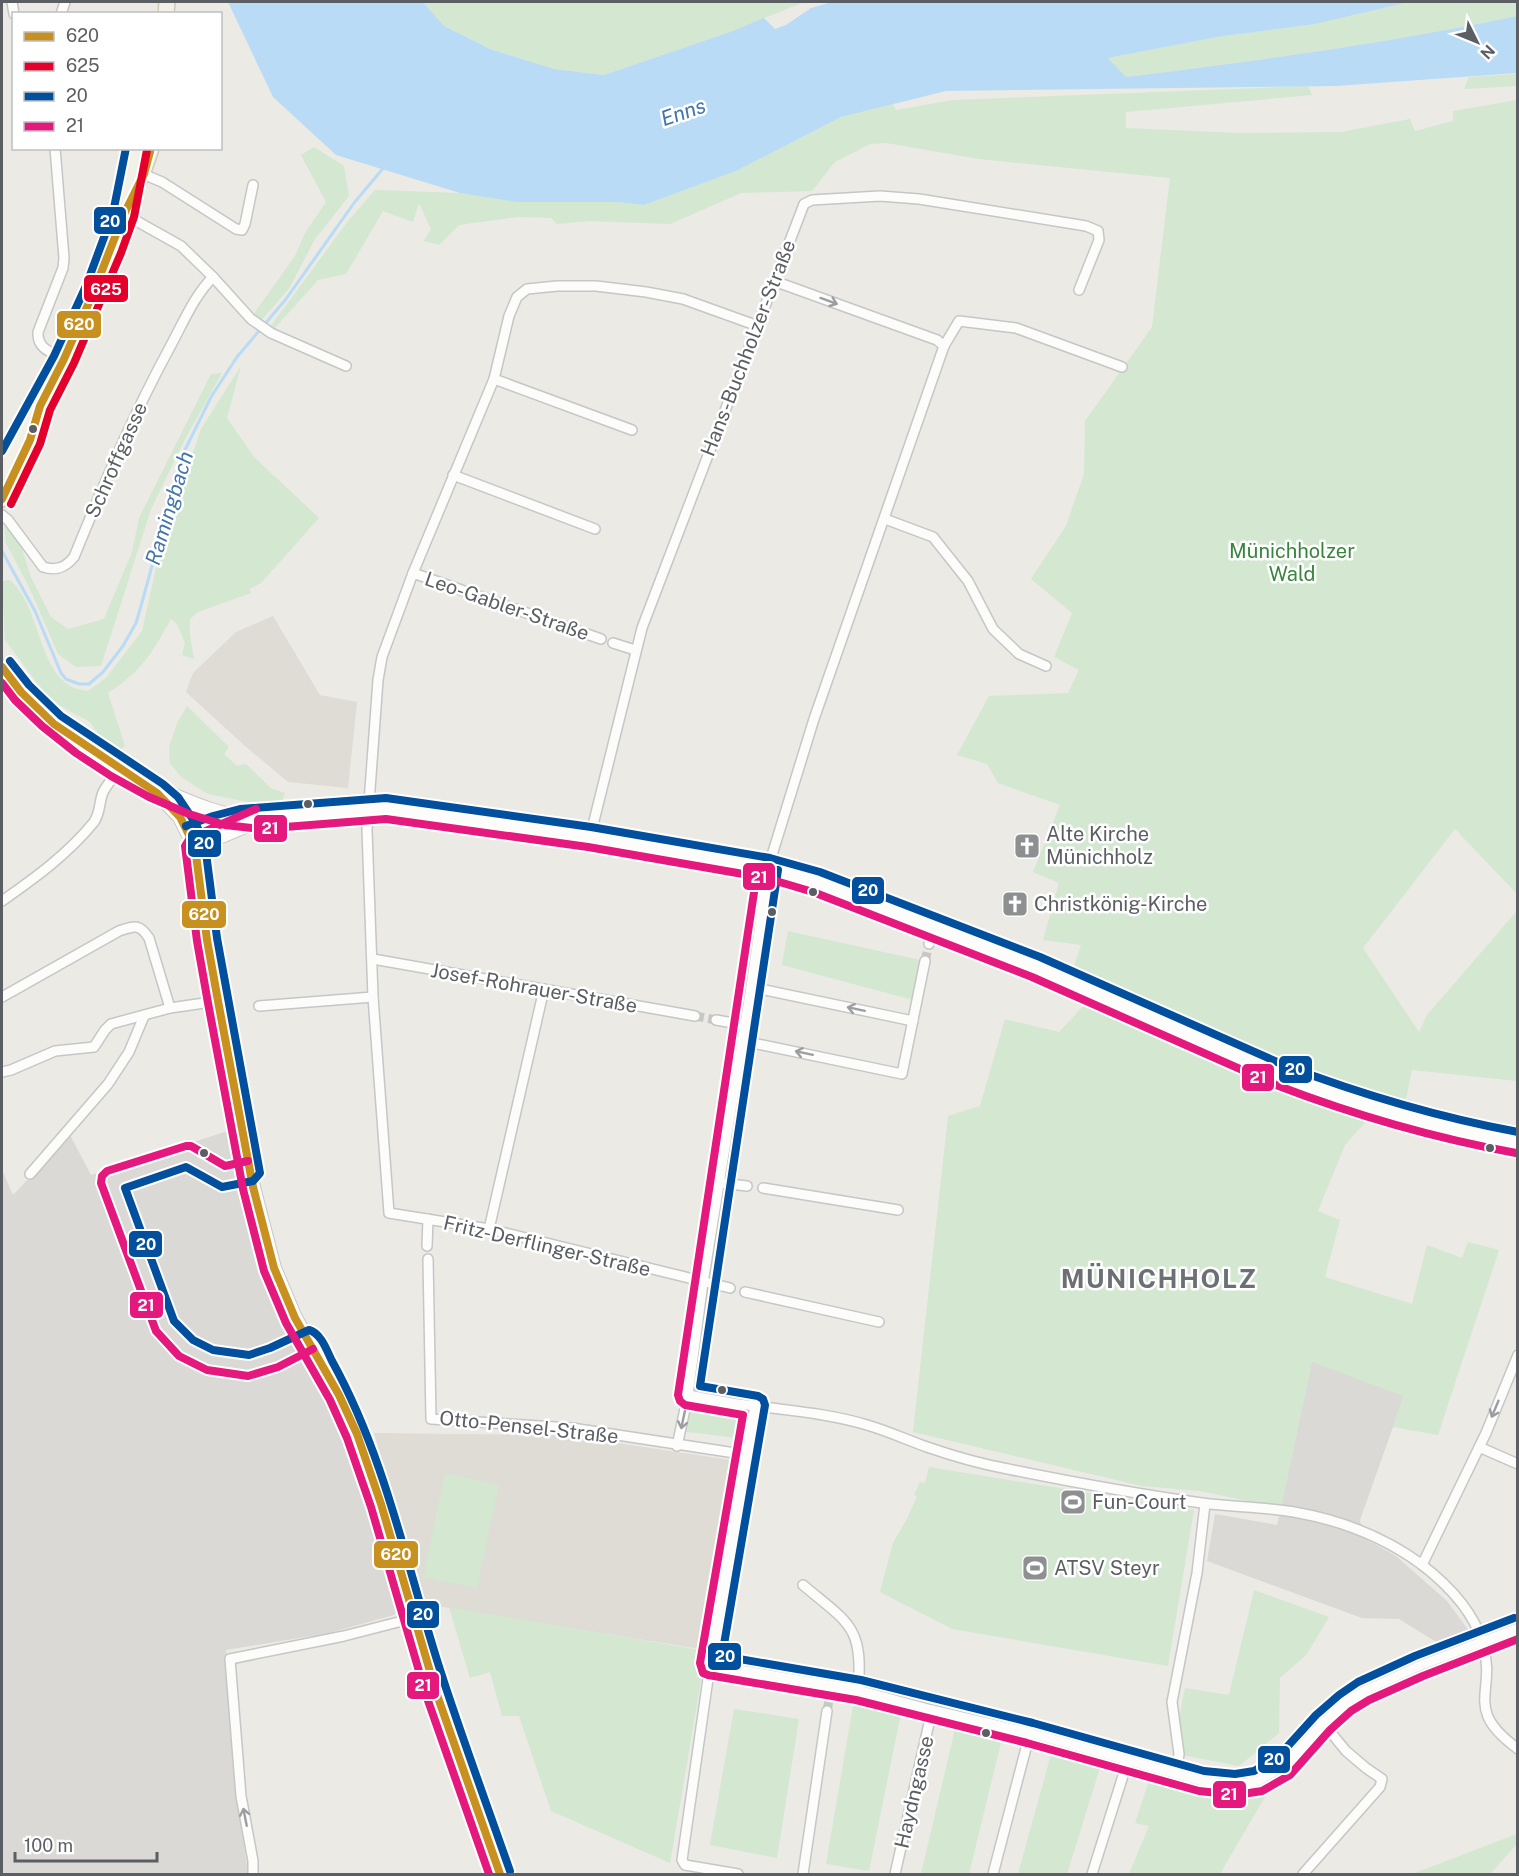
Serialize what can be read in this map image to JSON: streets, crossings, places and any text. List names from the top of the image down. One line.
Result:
{"streets":{"street":["Hans-Buchholzer-Straße","Schroffgasse","Leo-Gabler-Straße","Josef-Rohrauer-Straße","Fritz-Derflinger-Straße","Otto-Pensel-Straße","Haydngasse"]},"crossings":[["Hans-Buchholzer-Straße","Leo-Gabler-Straße"],["Leo-Gabler-Straße","Josef-Rohrauer-Straße"],["Leo-Gabler-Straße","Fritz-Derflinger-Straße"]],"districts":["MÜNICHHOLZ"],"water":["Enns","Ramingbach"],"parks":["Münichholzer Wald"],"places":{"church":["Alte Kirche Münichholz","Christkönig-Kirche"],"sports":["Fun-Court","ATSV Steyr"]},"lines":["transit line 620","transit line 625","transit line 20","transit line 21"],"legend":["620","625","20","21"],"scale_bar":"100 m","north":"bottom right"}
